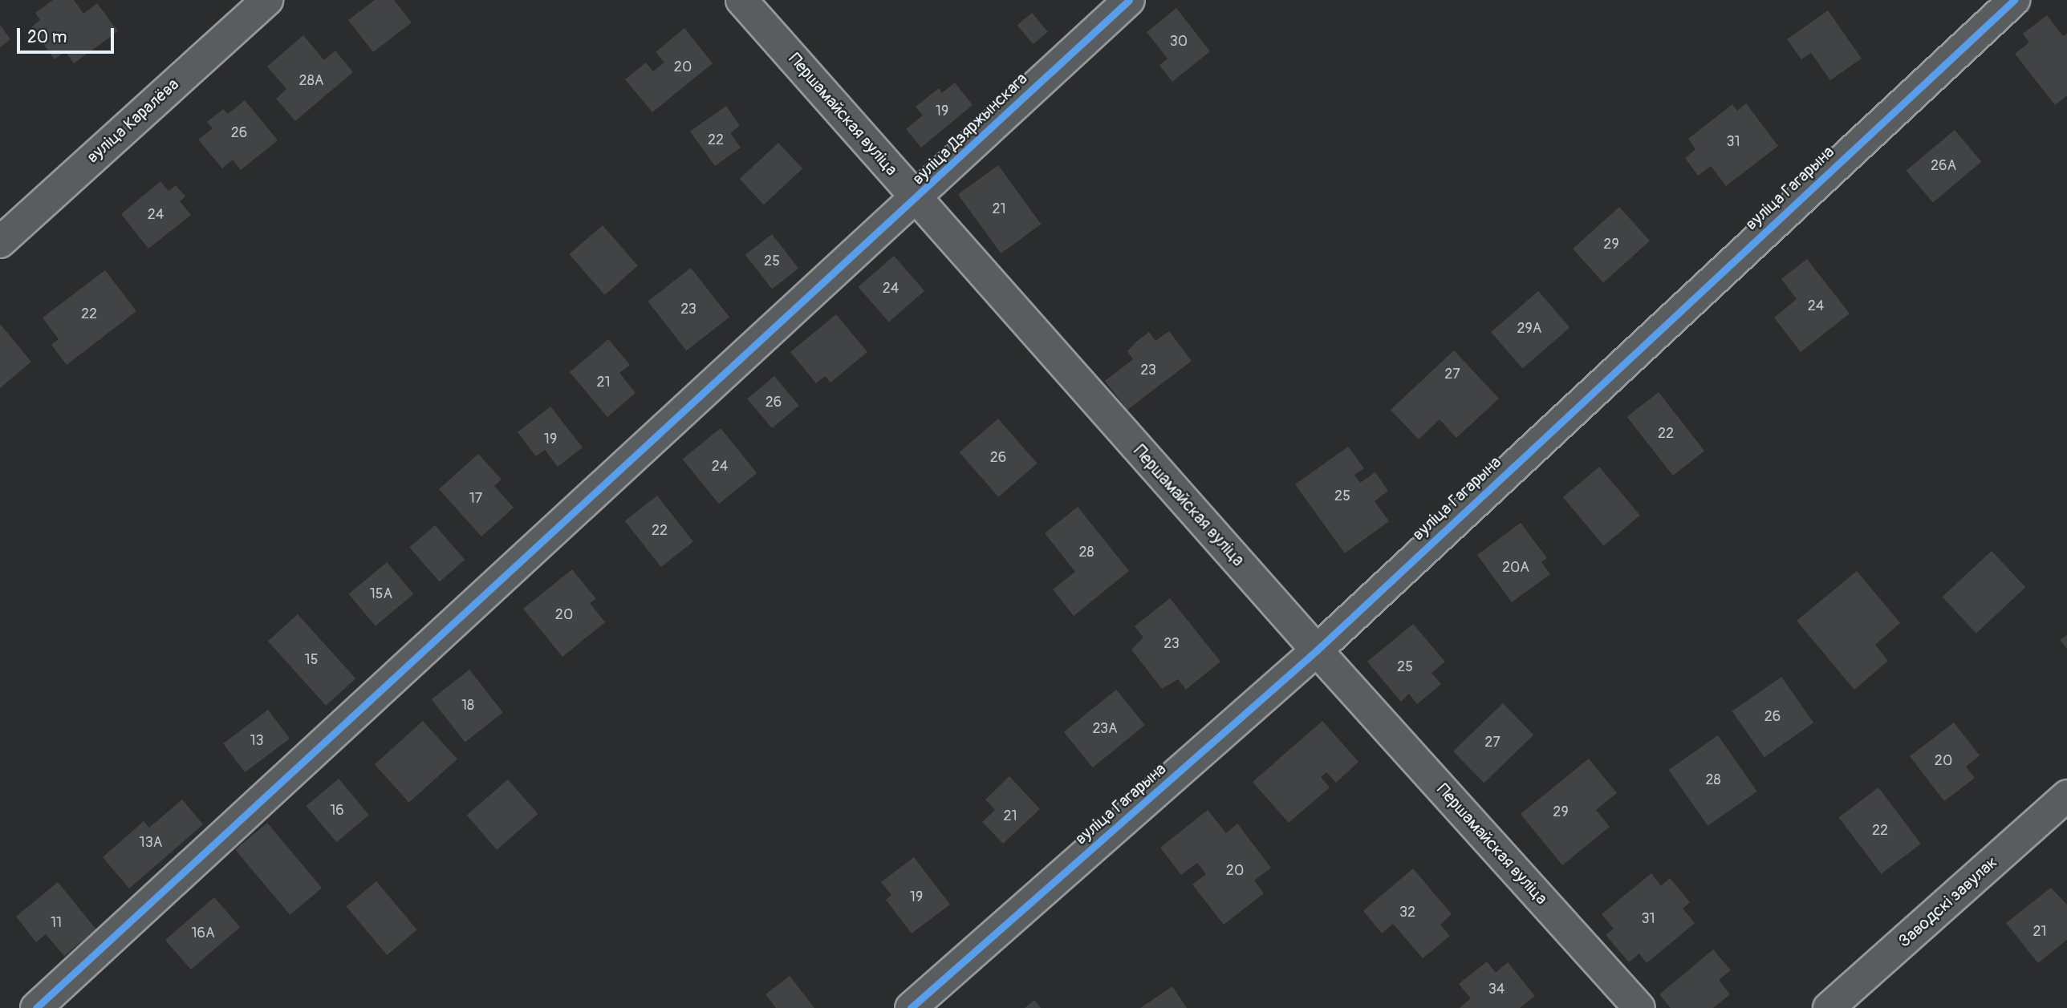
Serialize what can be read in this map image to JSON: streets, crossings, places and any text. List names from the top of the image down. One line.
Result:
{"streets":{"street":["Першамайская вуліца","вуліца Каралёва","вуліца Дзяржынскага","вуліца Гагарына","Заводскі завулак"]},"crossings":[["Першамайская вуліца","вуліца Дзяржынскага"],["Першамайская вуліца","вуліца Гагарына"]],"house_numbers":["30","20","28А","19","26","22","31","26А","21","24","29","25","24","24","23","22","29А","23","27","21","26","22","19","26","24","25","17","22","28","20А","15А","20","23","15","25","18","26","23А","13","27","20","28","16","29","21","22","13А","20","19","32","31","11","21","16А","34"],"scale_bar":"20 m"}
